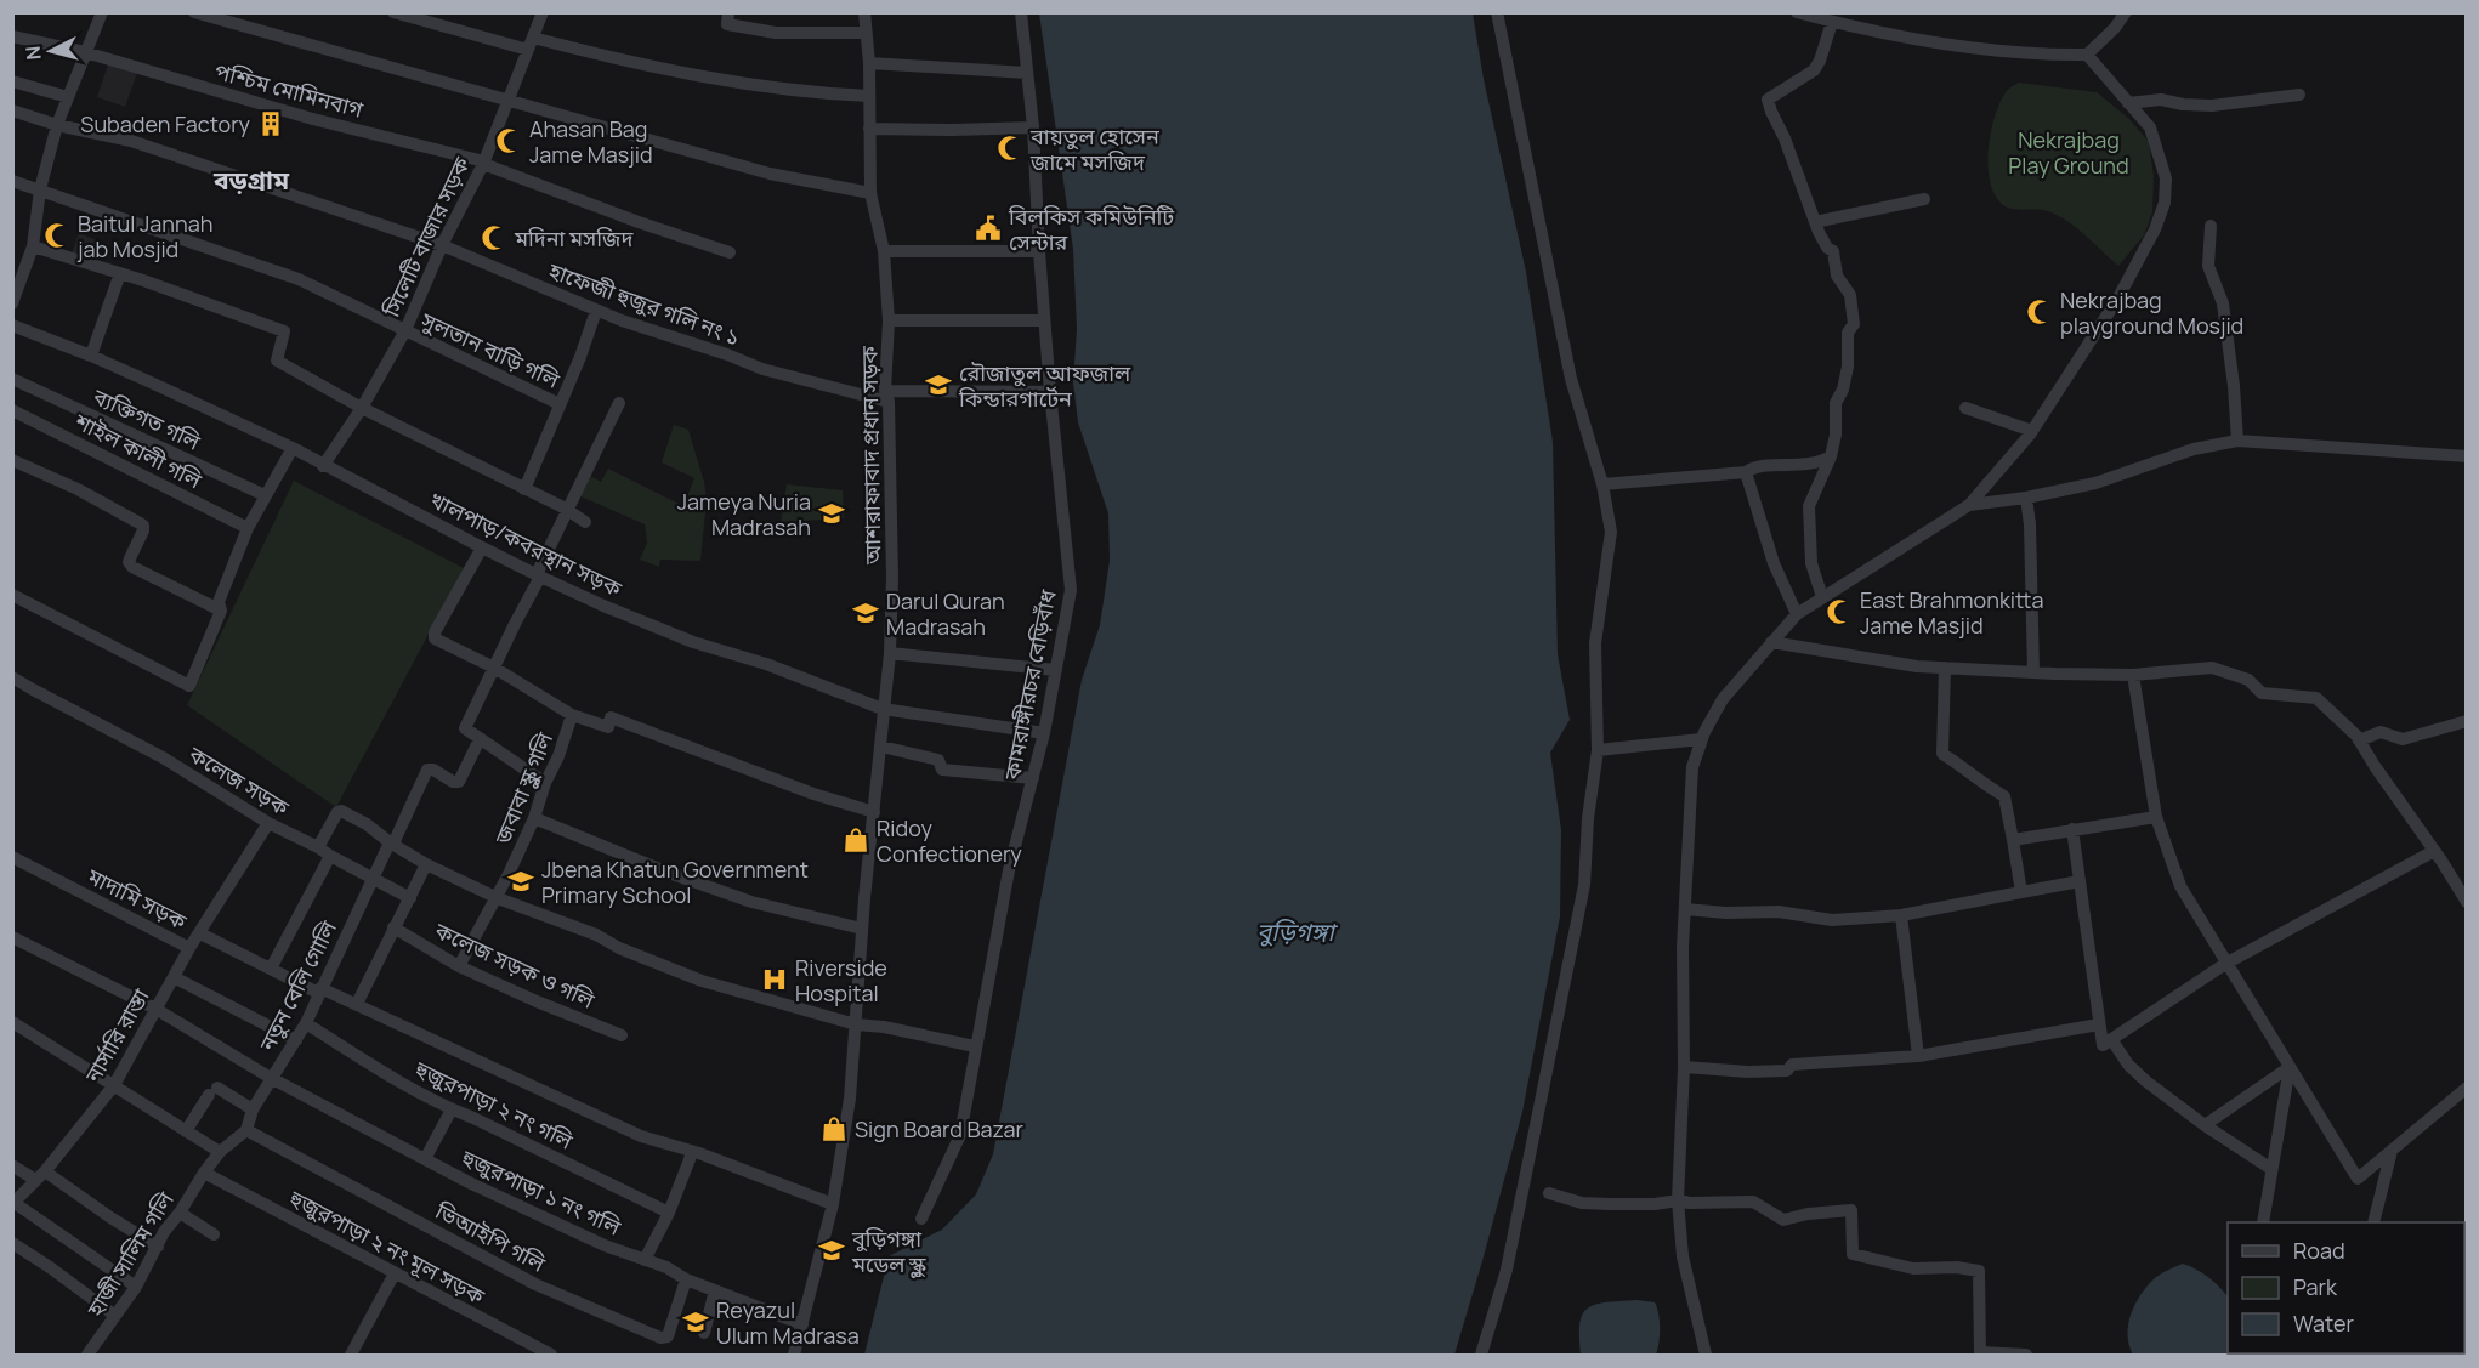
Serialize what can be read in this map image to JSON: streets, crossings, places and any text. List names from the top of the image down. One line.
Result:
{"streets":{"street":["পশ্চিম মোমিনবাগ","সিলেটি বাজার সড়ক","হাফেজী হুজুর গলি নং ১","সুলতান বাড়ি গলি","ব্যক্তিগত গলি","শাইল কালী গলি","আশরাফাবাদ প্রধান সড়ক","খালপাড়/কবরস্থান সড়ক","কামরাঙ্গীরচর বেড়িবাঁধ","কলেজ সড়ক","জবাবা স্কুল গলি","মাদামি সড়ক","কলেজ সড়ক ও গলি","নতুন বেলি গোলি","নার্সারি রাস্তা","হুজুরপাড়া ২ নং গলি","হুজুরপাড়া ১ নং গলি","ভিআইপি গলি","হুজুরপাড়া ২ নং মূল সড়ক","হাজী সালিম গলি"]},"crossings":[["পশ্চিম মোমিনবাগ","সিলেটি বাজার সড়ক"],["সিলেটি বাজার সড়ক","হাফেজী হুজুর গলি নং ১"],["সিলেটি বাজার সড়ক","সুলতান বাড়ি গলি"],["সিলেটি বাজার সড়ক","খালপাড়/কবরস্থান সড়ক"],["হাফেজী হুজুর গলি নং ১","আশরাফাবাদ প্রধান সড়ক"],["হাফেজী হুজুর গলি নং ১","কামরাঙ্গীরচর বেড়িবাঁধ"],["আশরাফাবাদ প্রধান সড়ক","খালপাড়/কবরস্থান সড়ক"],["আশরাফাবাদ প্রধান সড়ক","হুজুরপাড়া ১ নং গলি"],["খালপাড়/কবরস্থান সড়ক","কামরাঙ্গীরচর বেড়িবাঁধ"],["কলেজ সড়ক","মাদামি সড়ক"],["জবাবা স্কুল গলি","কলেজ সড়ক ও গলি"],["মাদামি সড়ক","নার্সারি রাস্তা"],["নতুন বেলি গোলি","হুজুরপাড়া ২ নং গলি"],["নতুন বেলি গোলি","হুজুরপাড়া ১ নং গলি"],["নতুন বেলি গোলি","ভিআইপি গলি"],["নার্সারি রাস্তা","হুজুরপাড়া ১ নং গলি"],["হুজুরপাড়া ১ নং গলি","ভিআইপি গলি"],["হুজুরপাড়া ২ নং মূল সড়ক","হাজী সালিম গলি"]],"districts":["বড়গ্রাম"],"water":["বুড়িগঙ্গা"],"parks":["Nekrajbag Play Ground"],"places":{"building":["Subaden Factory"],"mosque":["Ahasan Bag Jame Masjid","বায়তুল হোসেন জামে মসজিদ","Baitul Jannah jab Mosjid","মদিনা মসজিদ","Nekrajbag playground Mosjid","East Brahmonkitta Jame Masjid"],"public building":["বিলকিস কমিউনিটি সেন্টার"],"school or university":["রৌজাতুল আফজাল কিন্ডারগার্টেন","Jameya Nuria Madrasah","Darul Quran Madrasah","Jbena Khatun Government Primary School","বুড়িগঙ্গা মডেল স্কুল","Reyazul Ulum Madrasa"],"shop":["Ridoy Confectionery","Sign Board Bazar"],"hospital":["Riverside Hospital"]},"legend":["Road","Park","Water"],"north":"left"}
